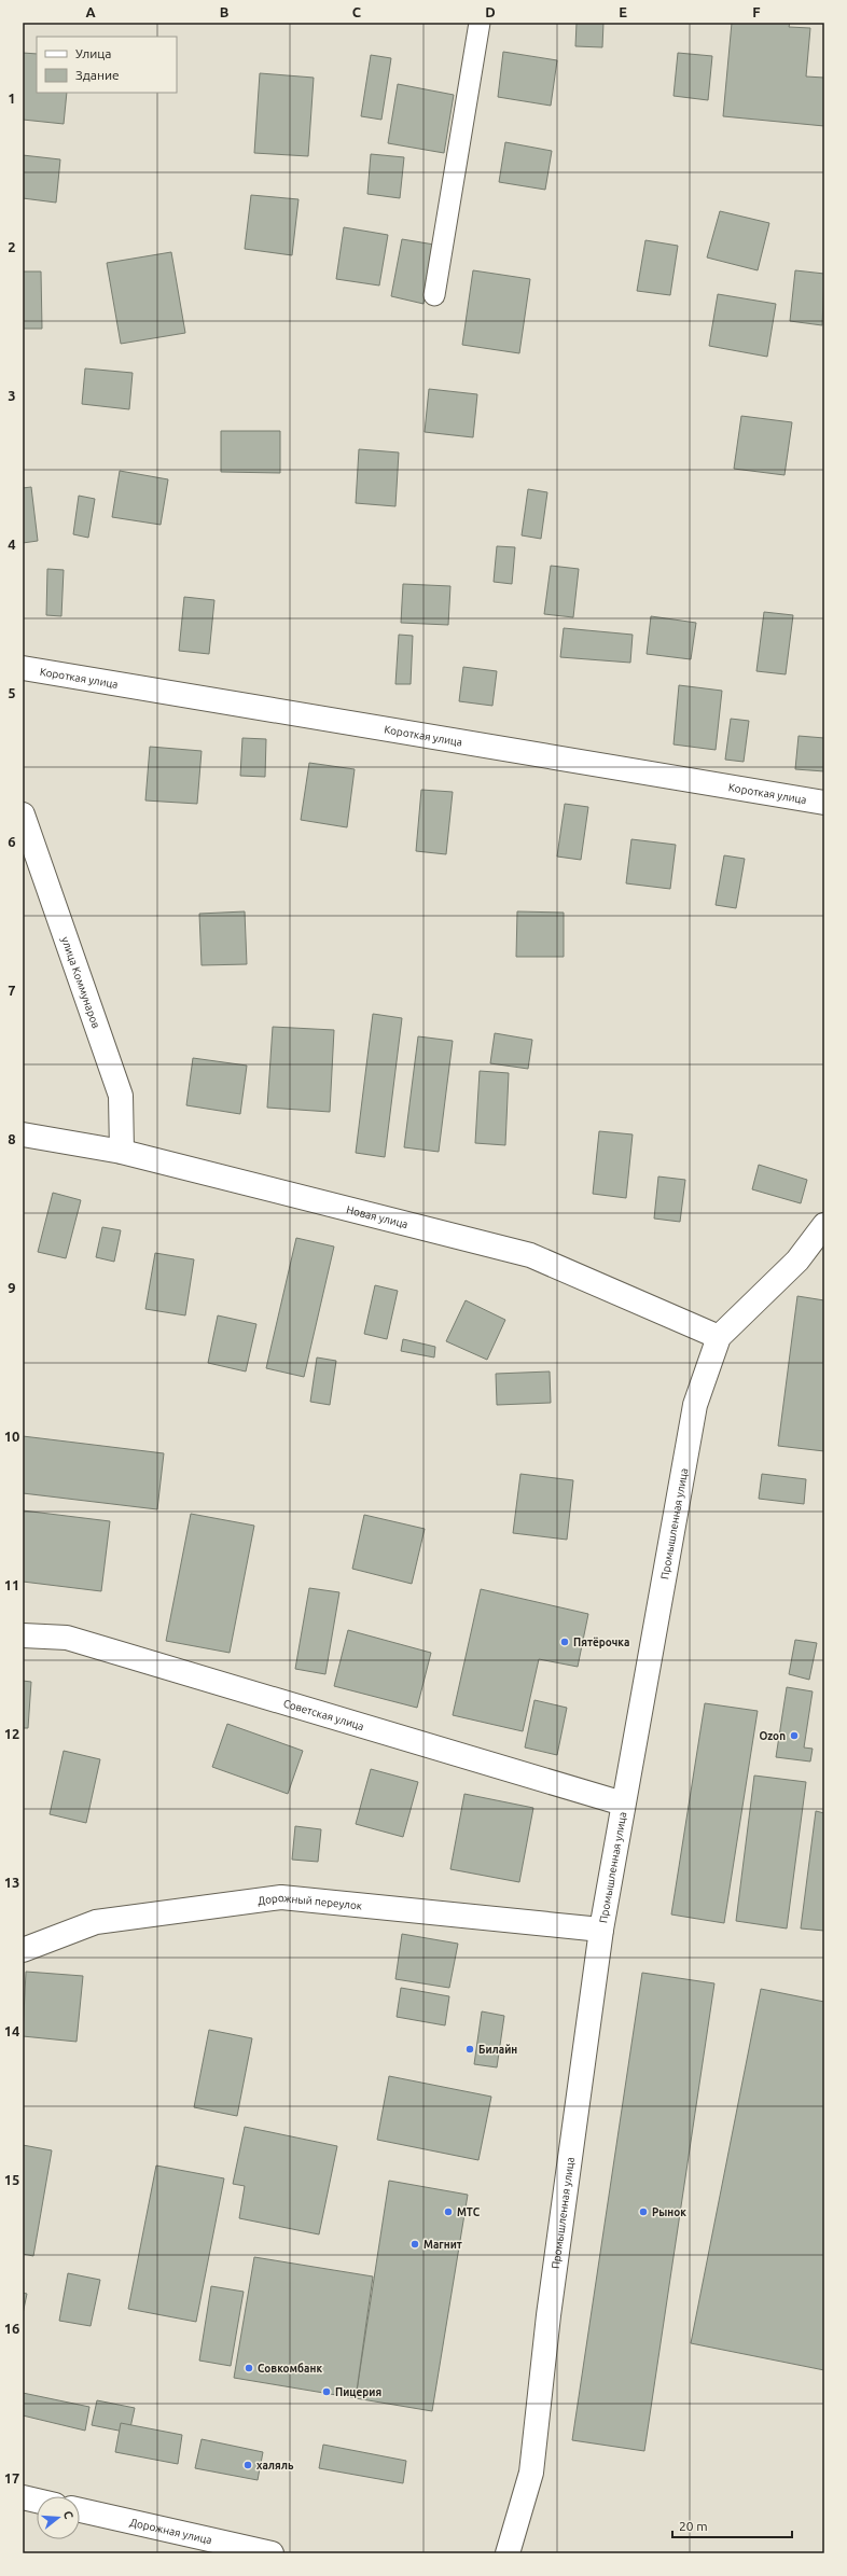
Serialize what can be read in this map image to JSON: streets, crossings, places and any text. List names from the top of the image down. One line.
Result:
{"streets":{"street":["Короткая улица","улица Коммунаров","Новая улица","Промышленная улица","Советская улица","Дорожный переулок","Дорожная улица"]},"crossings":[["улица Коммунаров","Новая улица"],["Новая улица","Промышленная улица"],["Промышленная улица","Советская улица"],["Промышленная улица","Дорожный переулок"]],"places":["Пятёрочка","Ozon","Билайн","МТС","Рынок","Магнит","Совкомбанк","Пицерия","халяль"],"legend":["Улица","Здание"],"scale_bar":"20 m","north":"right","grid":{"columns":["A","B","C","D","E","F"],"rows":["1","2","3","4","5","6","7","8","9","10","11","12","13","14","15","16","17"]}}
